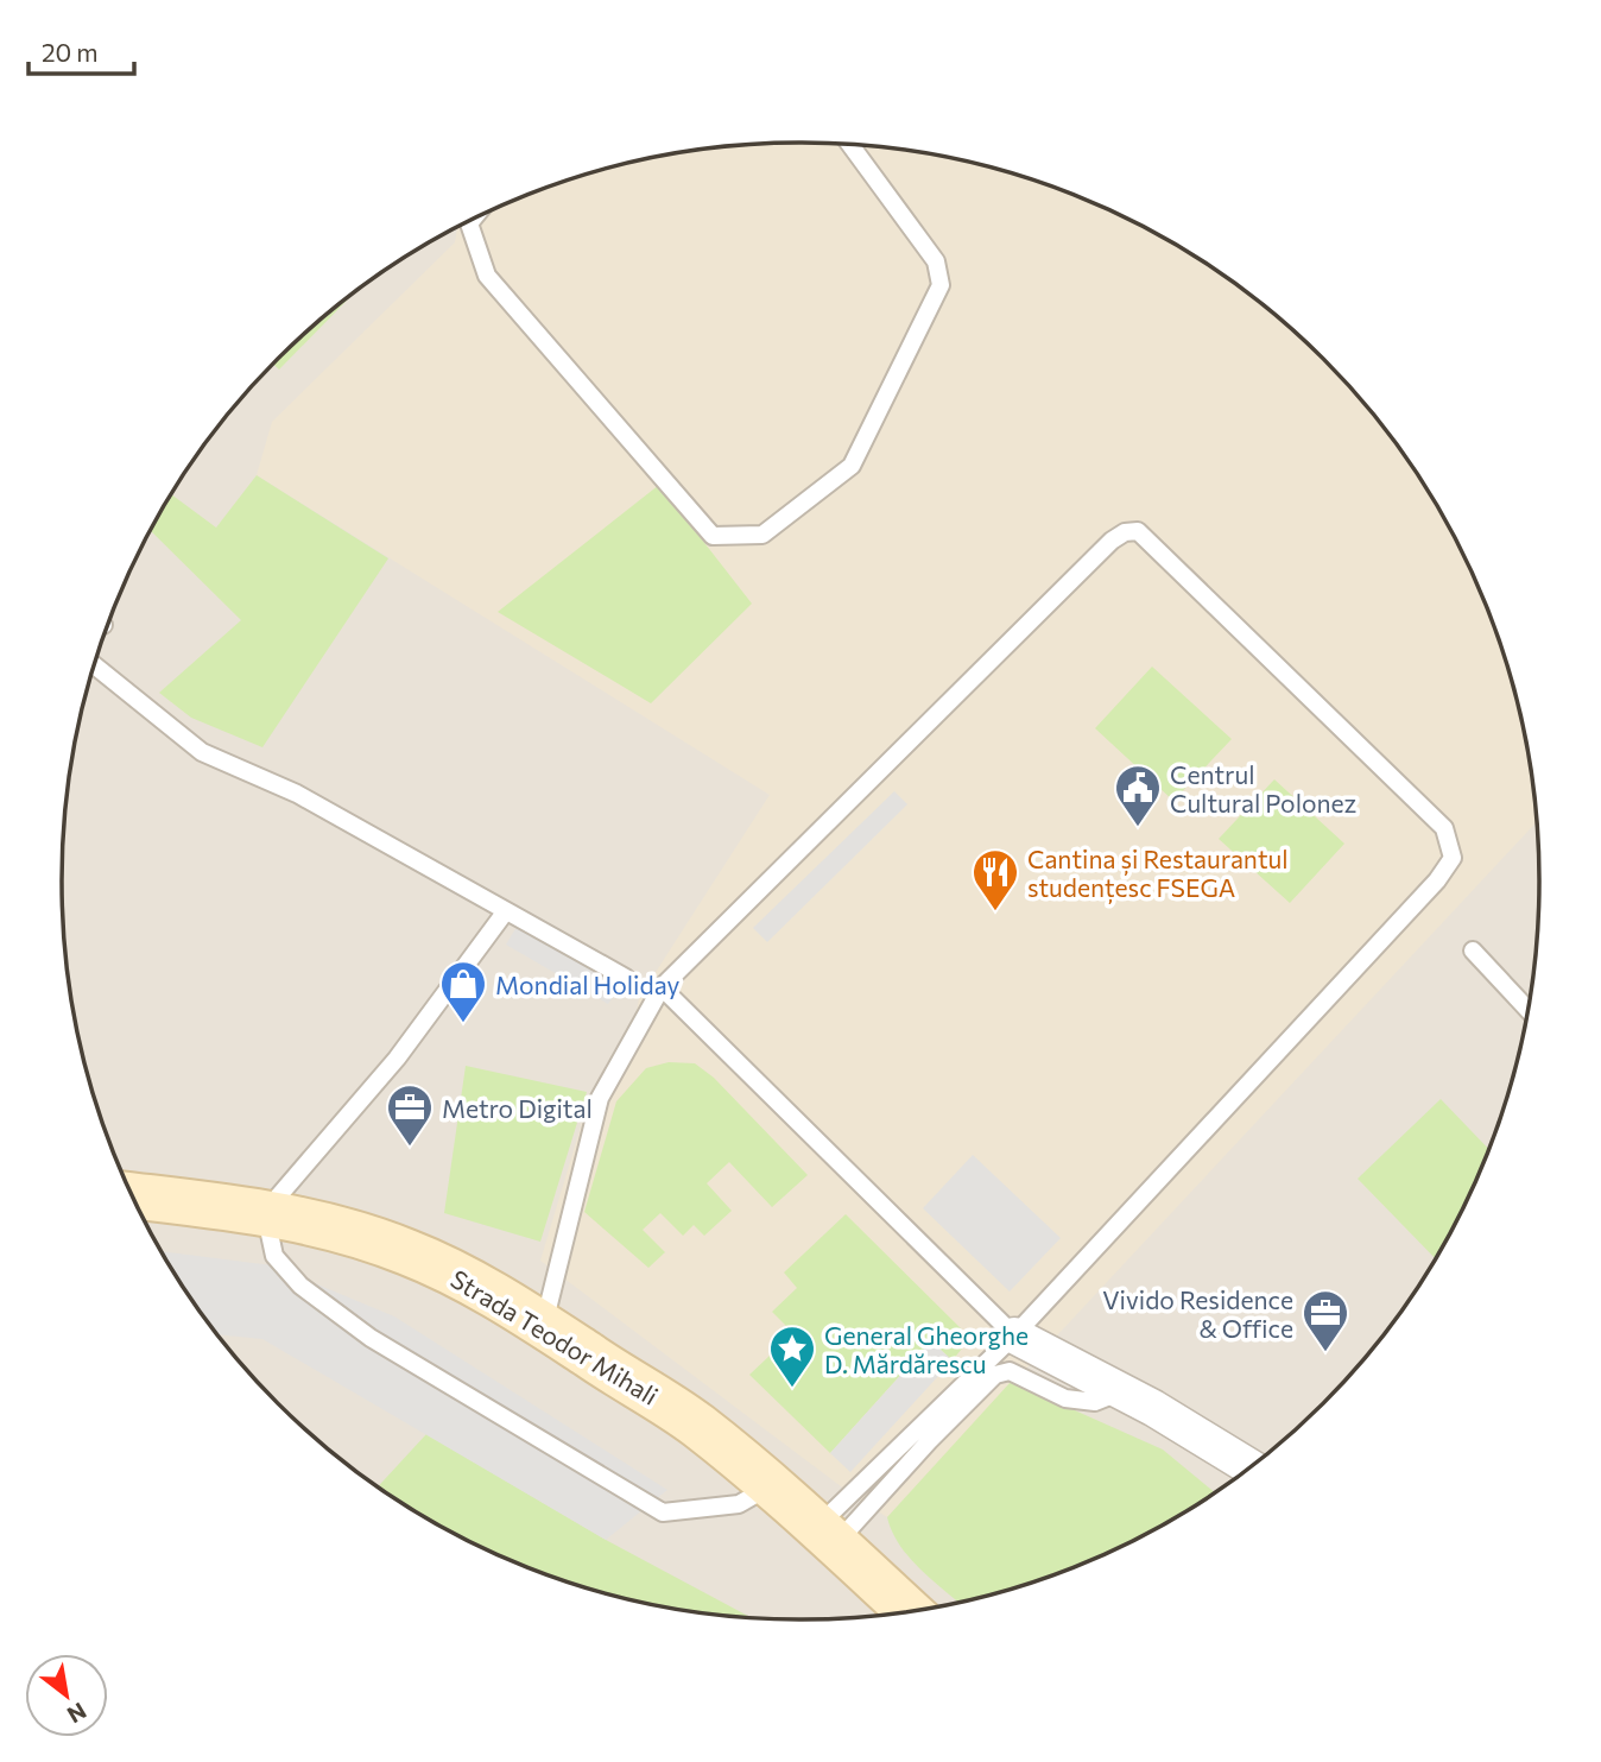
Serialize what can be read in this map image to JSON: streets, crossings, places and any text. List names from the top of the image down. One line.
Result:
{"streets":{"main road":["Strada Teodor Mihali"]},"places":{"public building":["Centrul Cultural Polonez"],"restaurant":["Cantina și Restaurantul studențesc FSEGA"],"shop":["Mondial Holiday"],"office":["Metro Digital","Vivido Residence & Office"],"place":["General Gheorghe D. Mărdărescu"]},"scale_bar":"20 m","north":"bottom right"}
